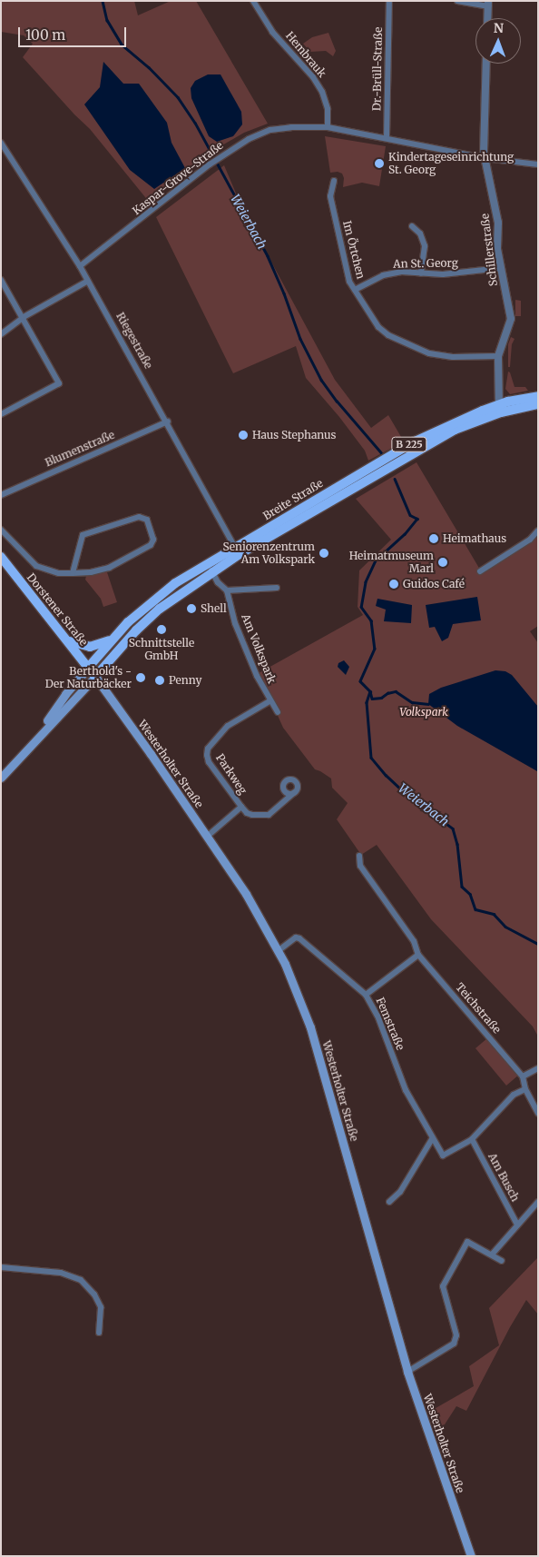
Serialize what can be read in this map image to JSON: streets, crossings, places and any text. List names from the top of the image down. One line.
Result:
{"streets":{"main road":["B 225","Breite Straße","Dorstener Straße","Westerholter Straße"],"street":["Hembrauk","Dr.-Brüll-Straße","Kaspar-Grove-Straße","Im Örtchen","Schillerstraße","An St. Georg","Riegestraße","Blumenstraße","Am Volkspark","Parkweg","Teichstraße","Femstraße","Am Busch"]},"crossings":[["Hembrauk","Kaspar-Grove-Straße"],["Dr.-Brüll-Straße","Kaspar-Grove-Straße"],["Kaspar-Grove-Straße","Schillerstraße"],["Kaspar-Grove-Straße","Riegestraße"],["Im Örtchen","Schillerstraße"],["Im Örtchen","An St. Georg"],["Schillerstraße","An St. Georg"],["Schillerstraße","Breite Straße"],["Riegestraße","Blumenstraße"],["Riegestraße","Breite Straße"],["Breite Straße","Dorstener Straße"],["Breite Straße","Am Volkspark"],["Breite Straße","Westerholter Straße"],["Dorstener Straße","Westerholter Straße"],["Am Volkspark","Parkweg"],["Westerholter Straße","Parkweg"],["Westerholter Straße","Femstraße"],["Femstraße","Am Busch"]],"water":["Weierbach"],"parks":["Volkspark"],"places":["Kindertageseinrichtung St. Georg","Haus Stephanus","Heimathaus","Seniorenzentrum Am Volkspark","Heimatmuseum Marl","Guidos Café","Shell","Schnittstelle GmbH","Berthold's - Der Naturbäcker","Penny"],"scale_bar":"100 m","north":"top"}
